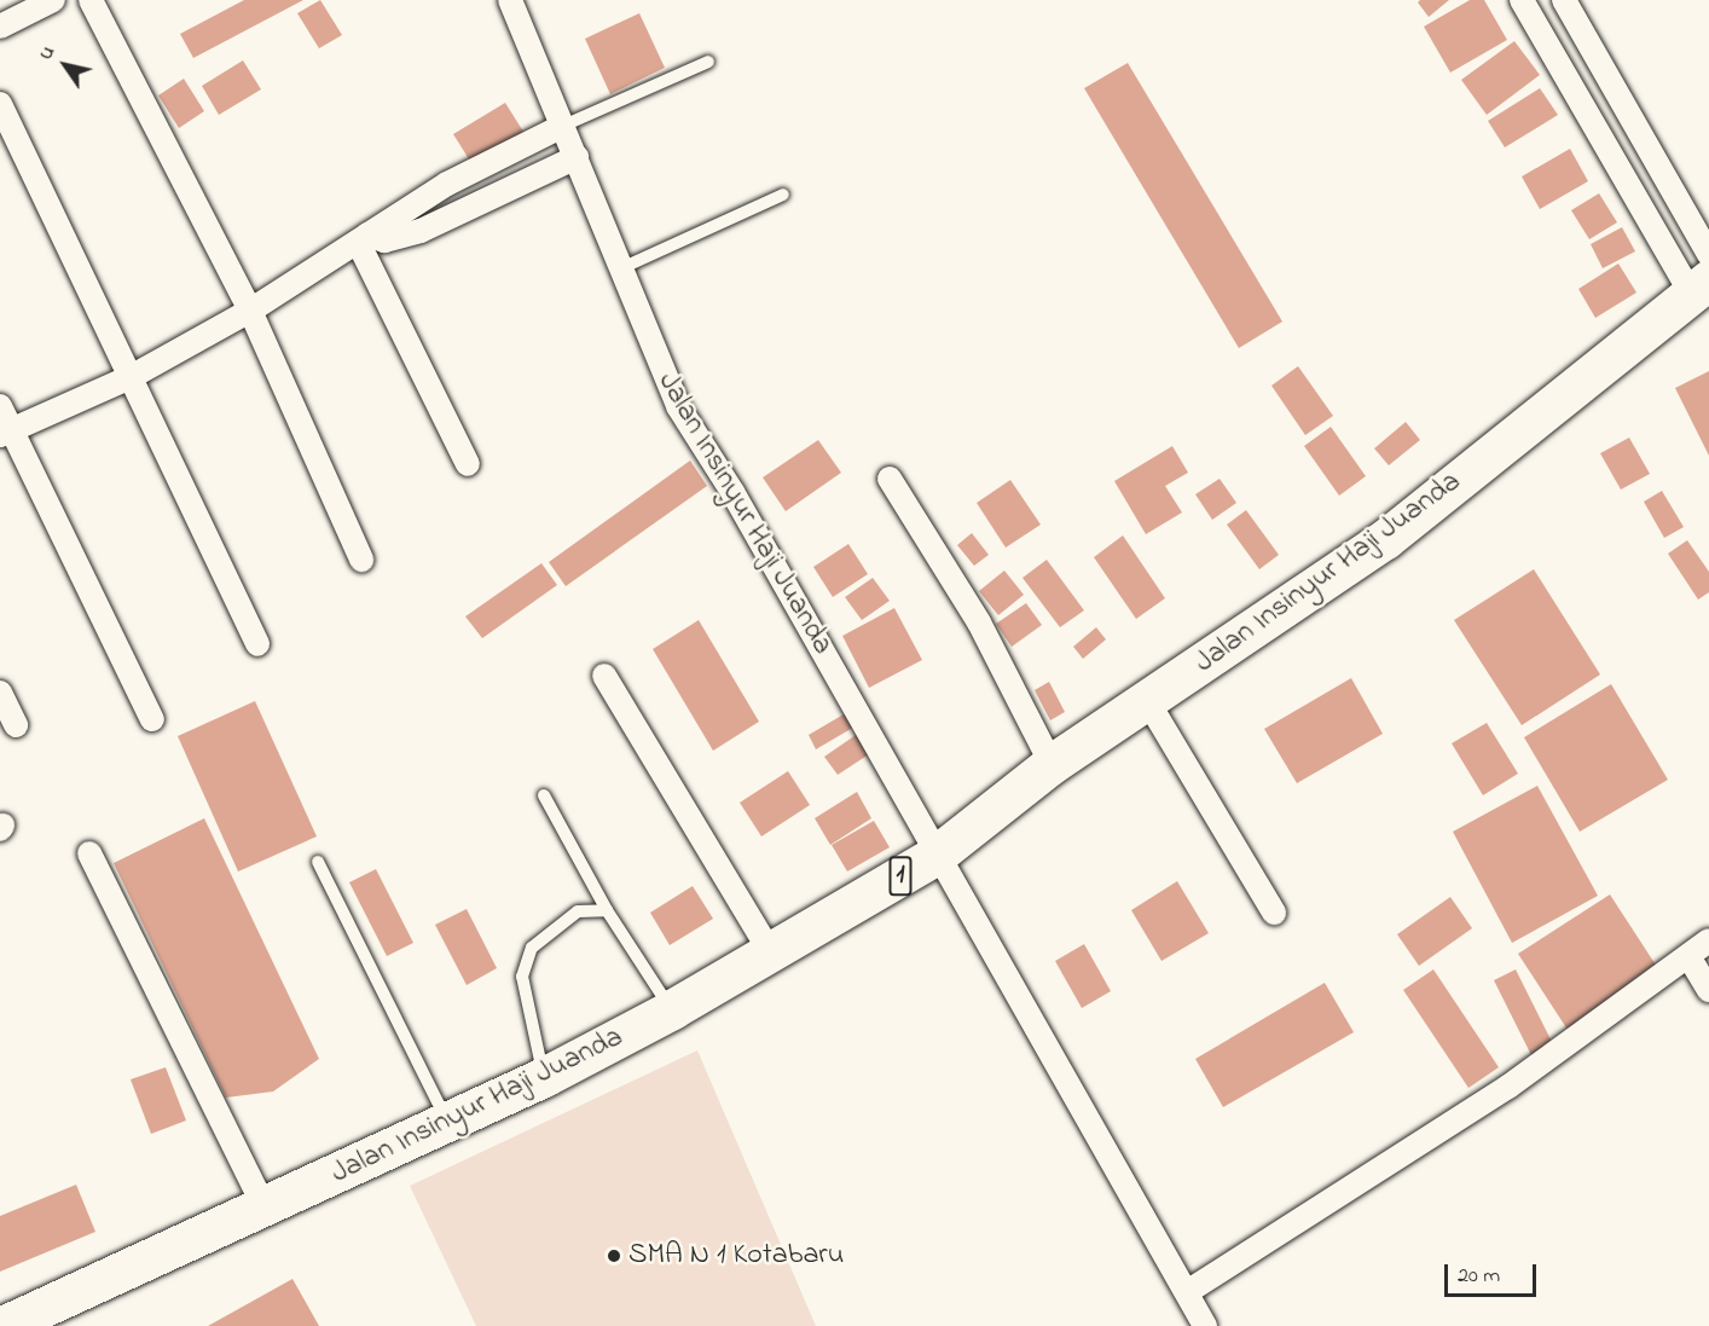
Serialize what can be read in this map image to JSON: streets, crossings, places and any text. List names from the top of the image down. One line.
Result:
{"streets":{"highway":["Jalan Insinyur Haji Juanda","1"]},"places":["SMA N 1 Kotabaru"],"scale_bar":"20 m","north":"top left"}
